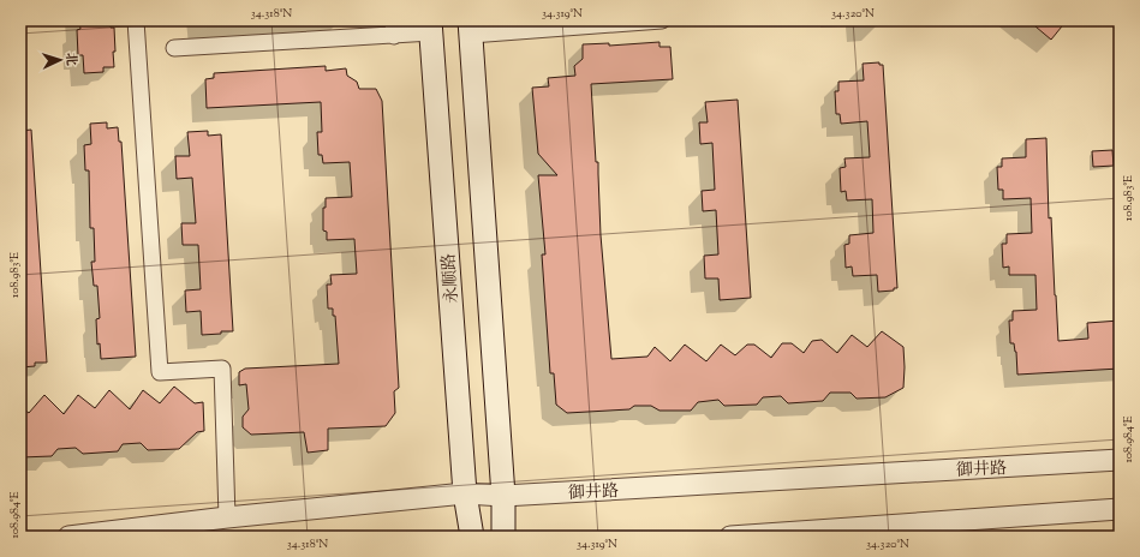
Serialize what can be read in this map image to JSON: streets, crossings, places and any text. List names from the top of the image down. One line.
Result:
{"streets":{"main road":["永顺路"],"street":["御井路"]},"crossings":[["永顺路","御井路"]],"north":"right","coordinates":["34.318°N","34.319°N","34.320°N","108.983°E","108.984°E"]}
